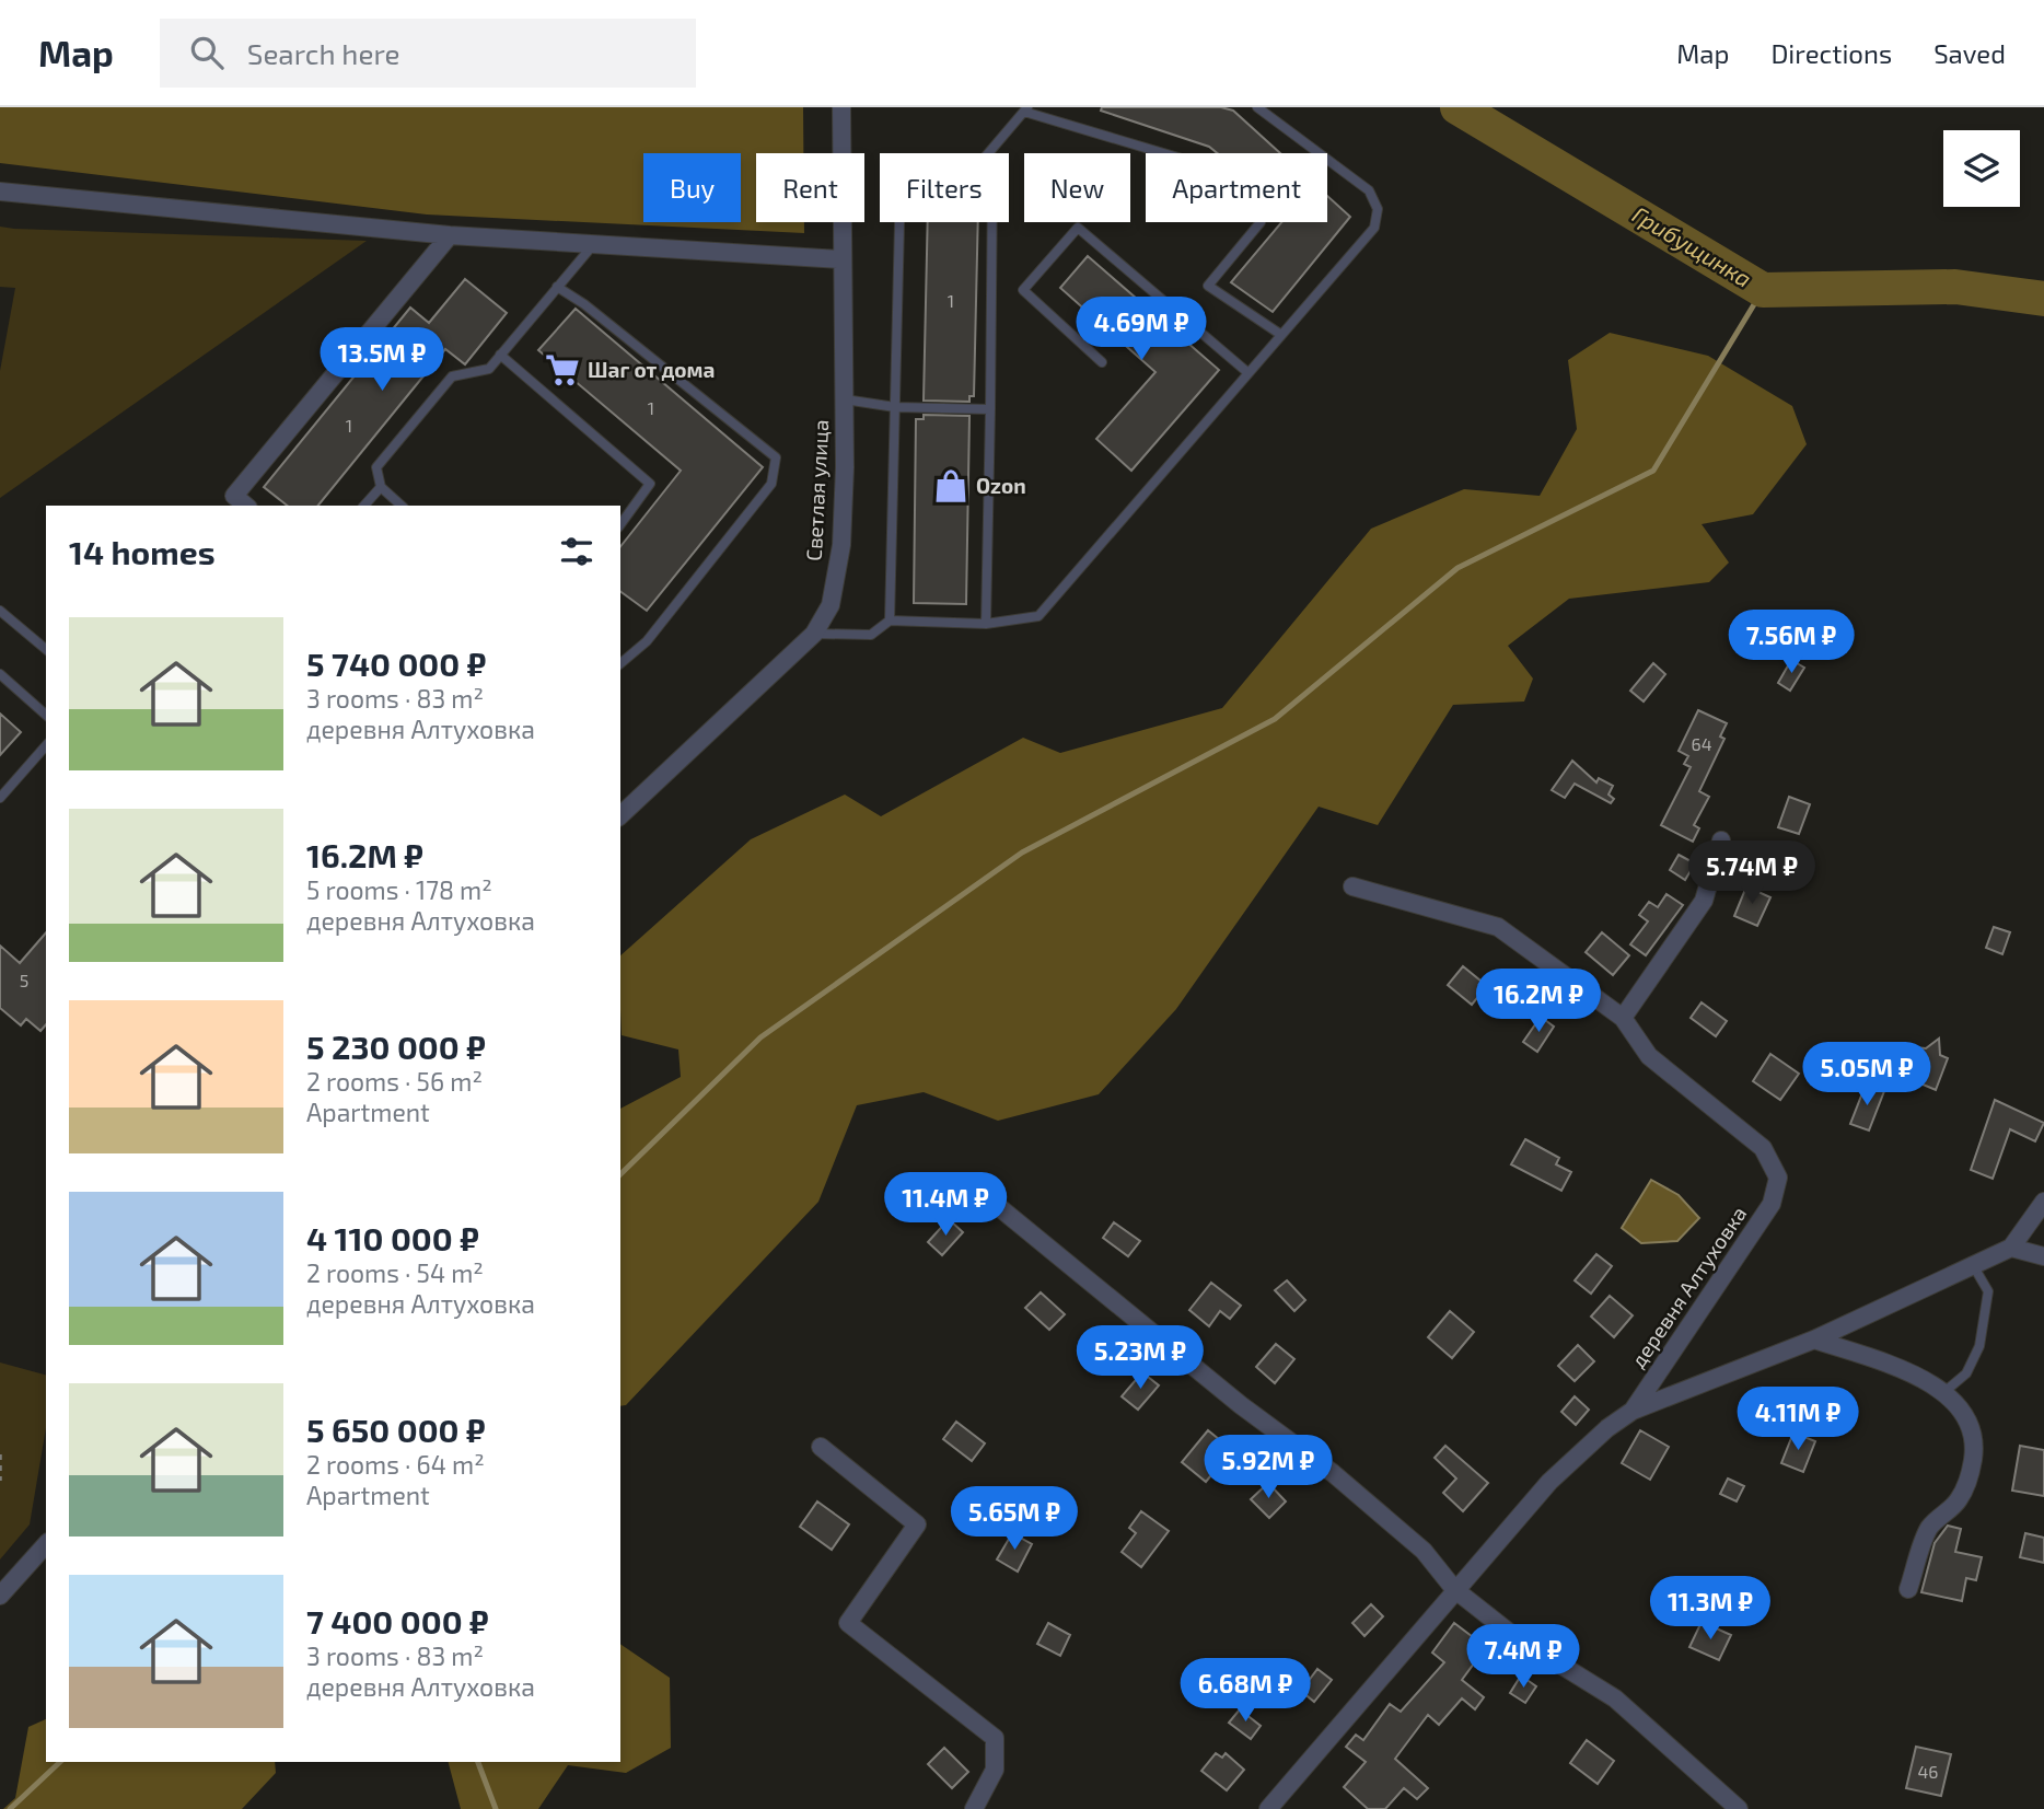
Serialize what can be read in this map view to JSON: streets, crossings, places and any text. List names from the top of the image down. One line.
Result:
{"streets":{"street":["Светлая улица","деревня Алтуховка"]},"water":["Грибущинка"],"places":{"supermarket":["Шаг от дома"],"shop":["Ozon"]},"house_numbers":["1","1","1","64","5","46"],"page":{"header":"Map","search":"Search here","nav":["Map","Directions","Saved"],"chip":["Buy","Rent","Filters","New","Apartment"],"price":["4.69M ₽","13.5M ₽","7.56M ₽","5.74M ₽","16.2M ₽","5.05M ₽","11.4M ₽","5.23M ₽","4.11M ₽","5.92M ₽","5.65M ₽","11.3M ₽","7.4M ₽","6.68M ₽"],"heading":"14 homes","list":[{"name":"5 740 000 ₽","note":"3 rooms · 83 m² · деревня Алтуховка"},{"name":"16.2M ₽","note":"5 rooms · 178 m² · деревня Алтуховка"},{"name":"5 230 000 ₽","note":"2 rooms · 56 m² · Apartment"},{"name":"4 110 000 ₽","note":"2 rooms · 54 m² · деревня Алтуховка"},{"name":"5 650 000 ₽","note":"2 rooms · 64 m² · Apartment"},{"name":"7 400 000 ₽","note":"3 rooms · 83 m² · деревня Алтуховка"}]}}
